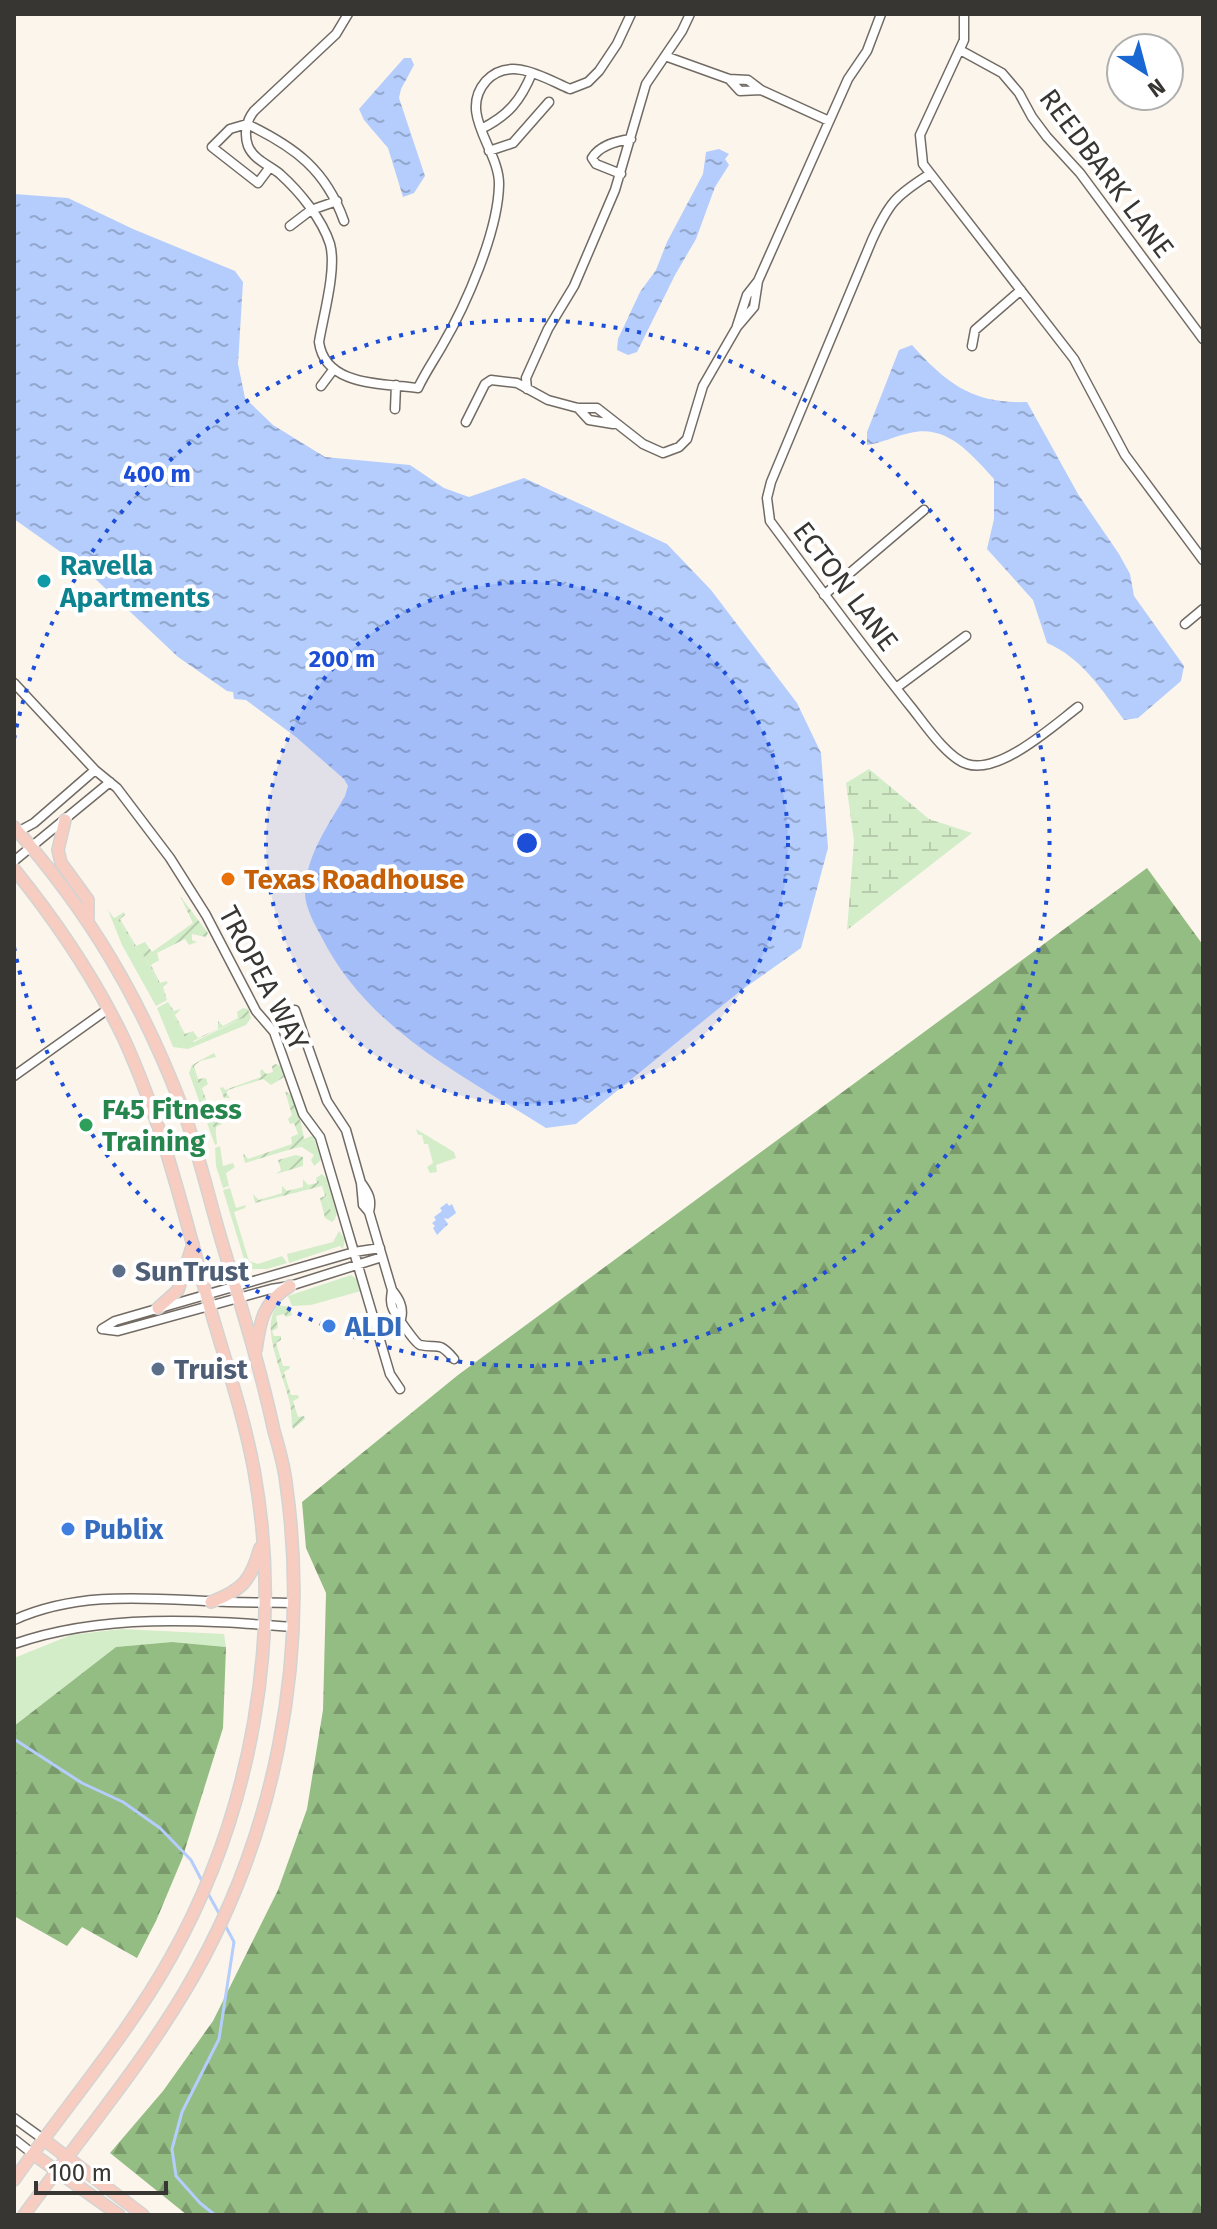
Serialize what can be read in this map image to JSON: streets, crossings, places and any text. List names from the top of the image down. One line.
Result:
{"streets":{"street":["REEDBARK LANE","ECTON LANE","TROPEA WAY"]},"places":["Ravella Apartments","Texas Roadhouse","F45 Fitness Training","SunTrust","ALDI","Truist","Publix"],"scale_bar":"100 m","north":"bottom right","rings":["400 m","200 m"]}
